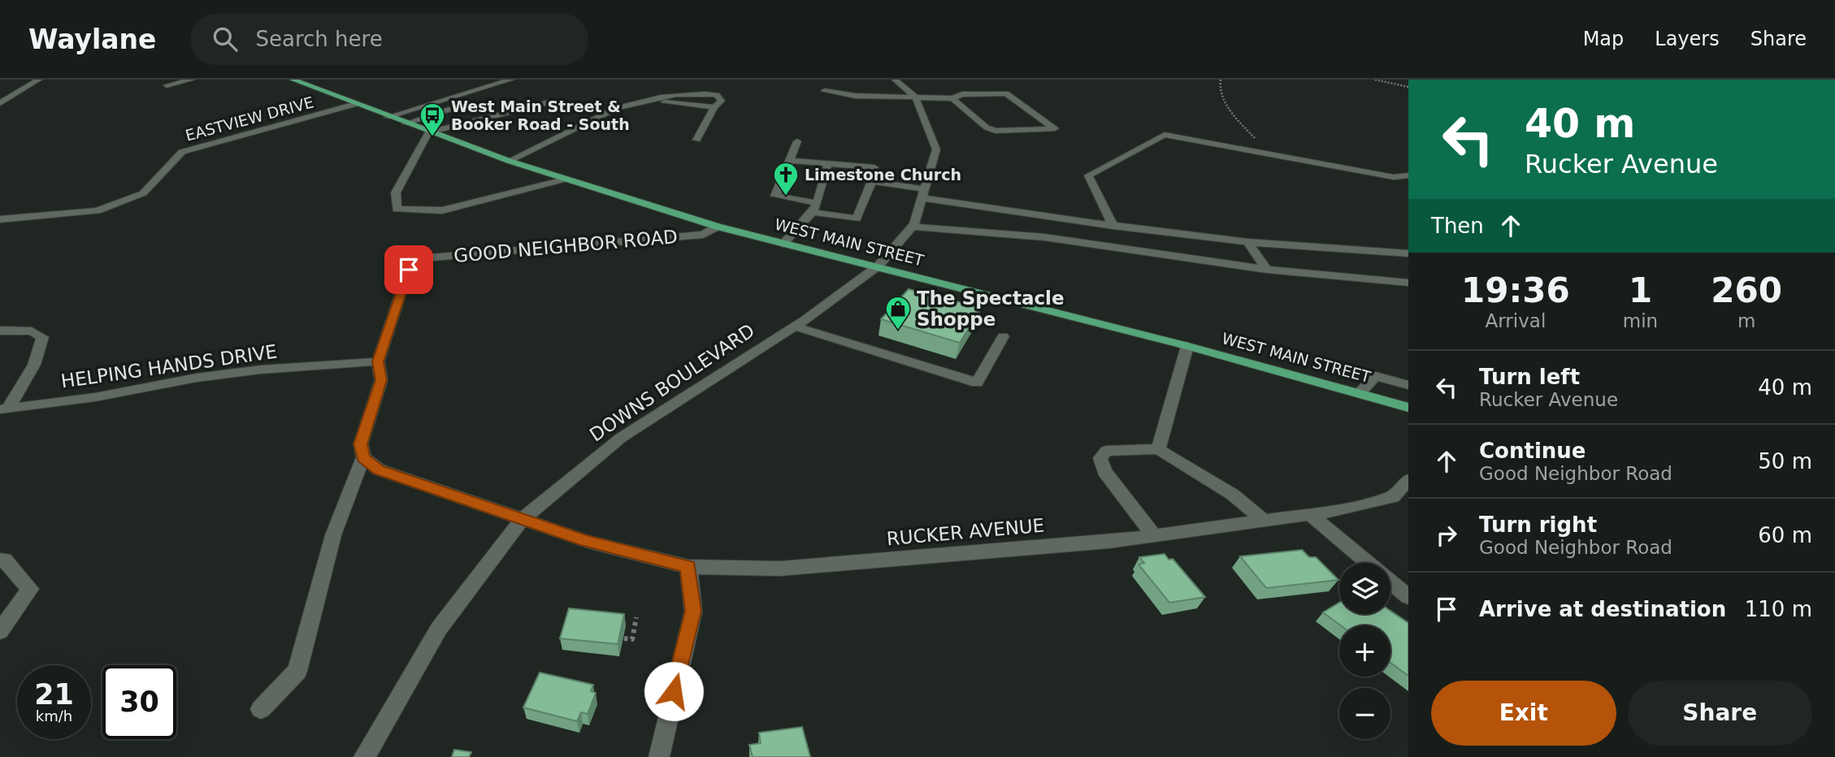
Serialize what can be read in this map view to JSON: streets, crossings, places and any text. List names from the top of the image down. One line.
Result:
{"streets":{"main road":["WEST MAIN STREET"],"street":["EASTVIEW DRIVE","GOOD NEIGHBOR ROAD","HELPING HANDS DRIVE","DOWNS BOULEVARD","RUCKER AVENUE"]},"crossings":[["EASTVIEW DRIVE","WEST MAIN STREET"],["WEST MAIN STREET","GOOD NEIGHBOR ROAD"],["WEST MAIN STREET","DOWNS BOULEVARD"],["GOOD NEIGHBOR ROAD","HELPING HANDS DRIVE"],["DOWNS BOULEVARD","RUCKER AVENUE"]],"places":{"bus stop":["West Main Street & Booker Road - South"],"church":["Limestone Church"],"shop":["The Spectacle Shoppe"]},"page":{"header":"Waylane","search":"Search here","nav":["Map","Layers","Share"],"turn":["40 m","Rucker Avenue"],"then":"Then","eta":["19:36","Arrival","1","min","260","m"],"list":[{"name":"Turn left","note":"Rucker Avenue","value":"40 m"},{"name":"Continue","note":"Good Neighbor Road","value":"50 m"},{"name":"Turn right","note":"Good Neighbor Road","value":"60 m"},{"name":"Arrive at destination","value":"110 m"}],"map_buttons":["+","−"],"speed":"21 km/h","limit":"30","buttons":["Exit","Share"]}}
